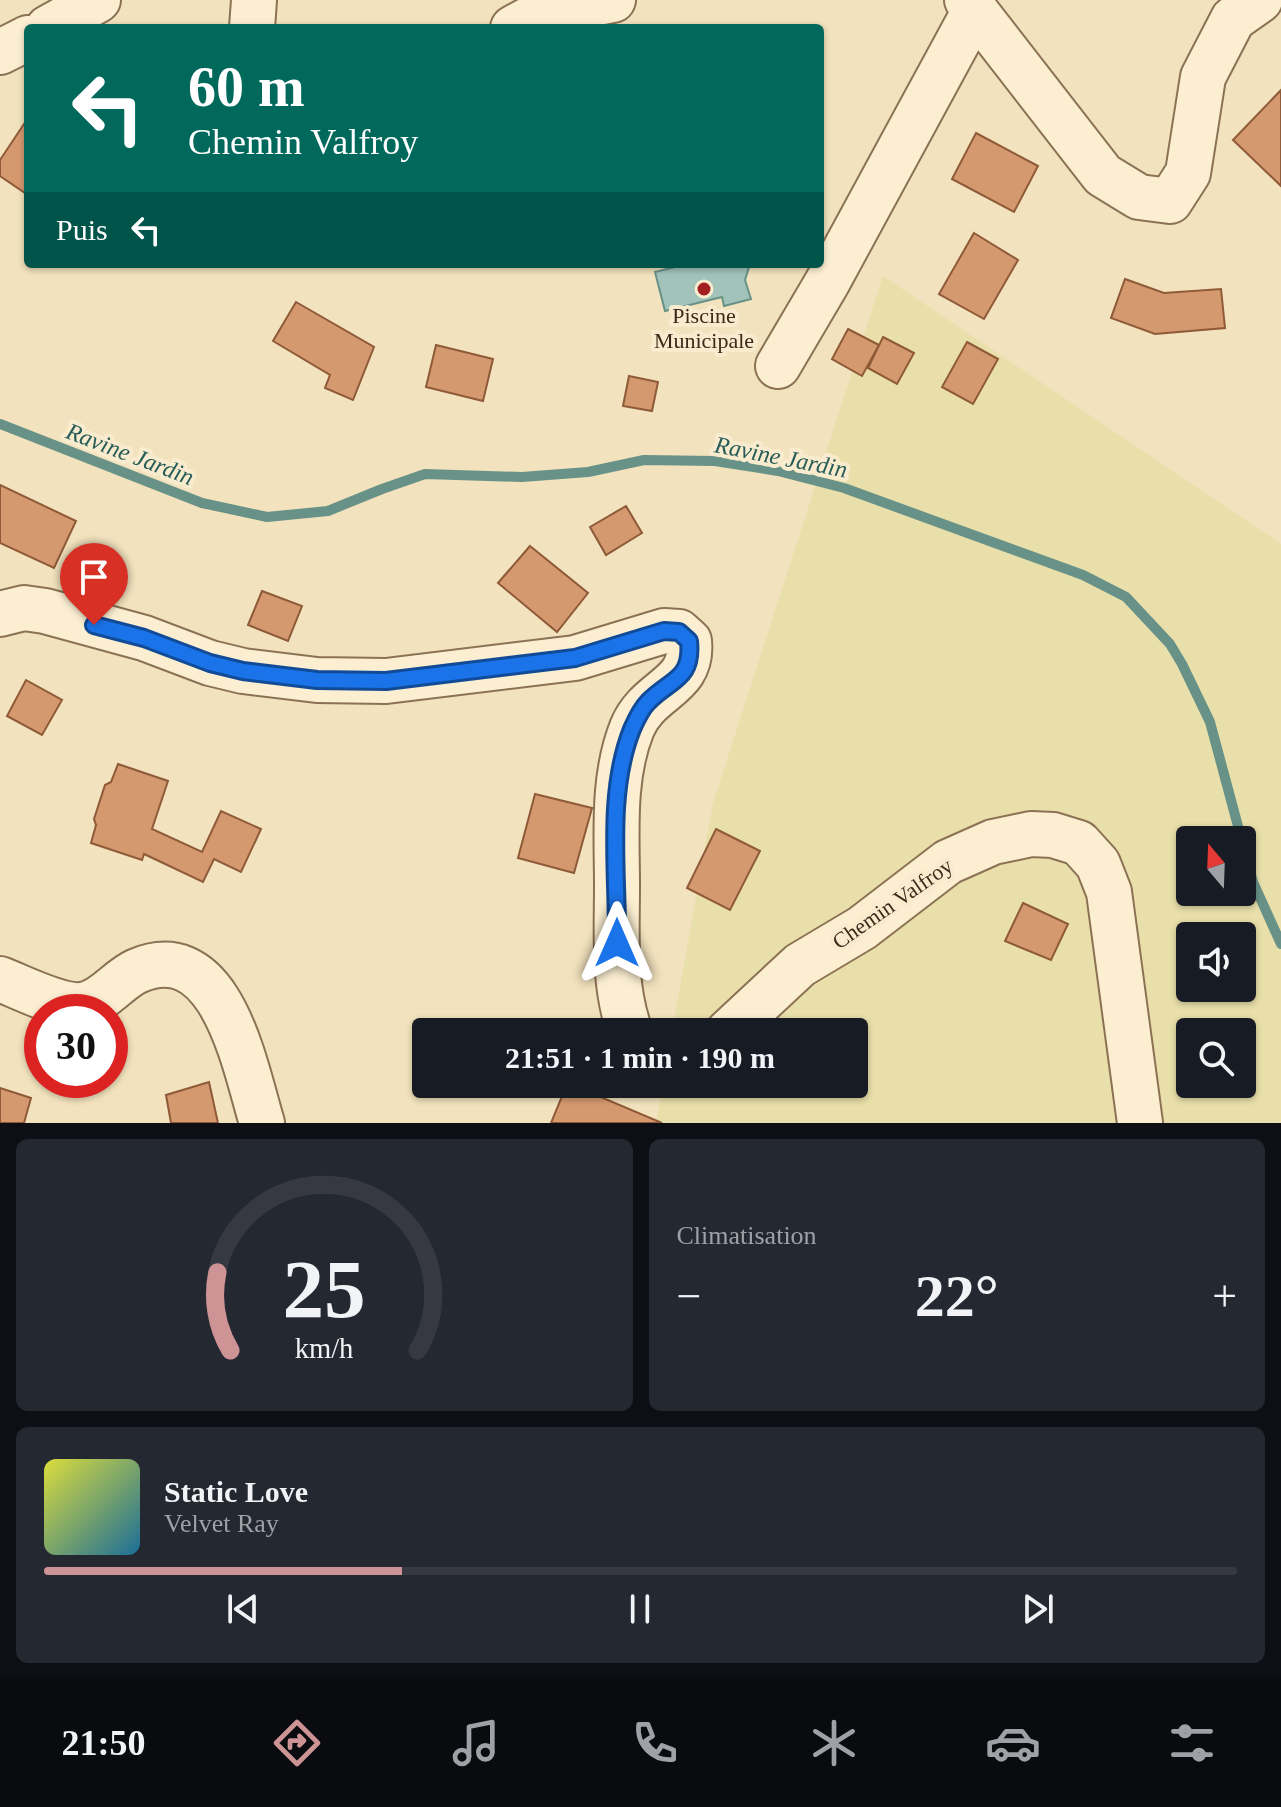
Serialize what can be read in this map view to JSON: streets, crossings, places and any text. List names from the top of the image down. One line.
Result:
{"streets":{"street":["Chemin Valfroy"]},"water":["Ravine Jardin"],"places":["Piscine Municipale"],"north":"top","page":{"turn":["60 m","Chemin Valfroy"],"then":"Puis","limit":"30","trip":"21:51 · 1 min · 190 m","tile":"Climatisation","heat":["−","22°","+"],"song":["Static Love","Velvet Ray"],"tabs":"21:50","gauge":["25","km/h"]}}
